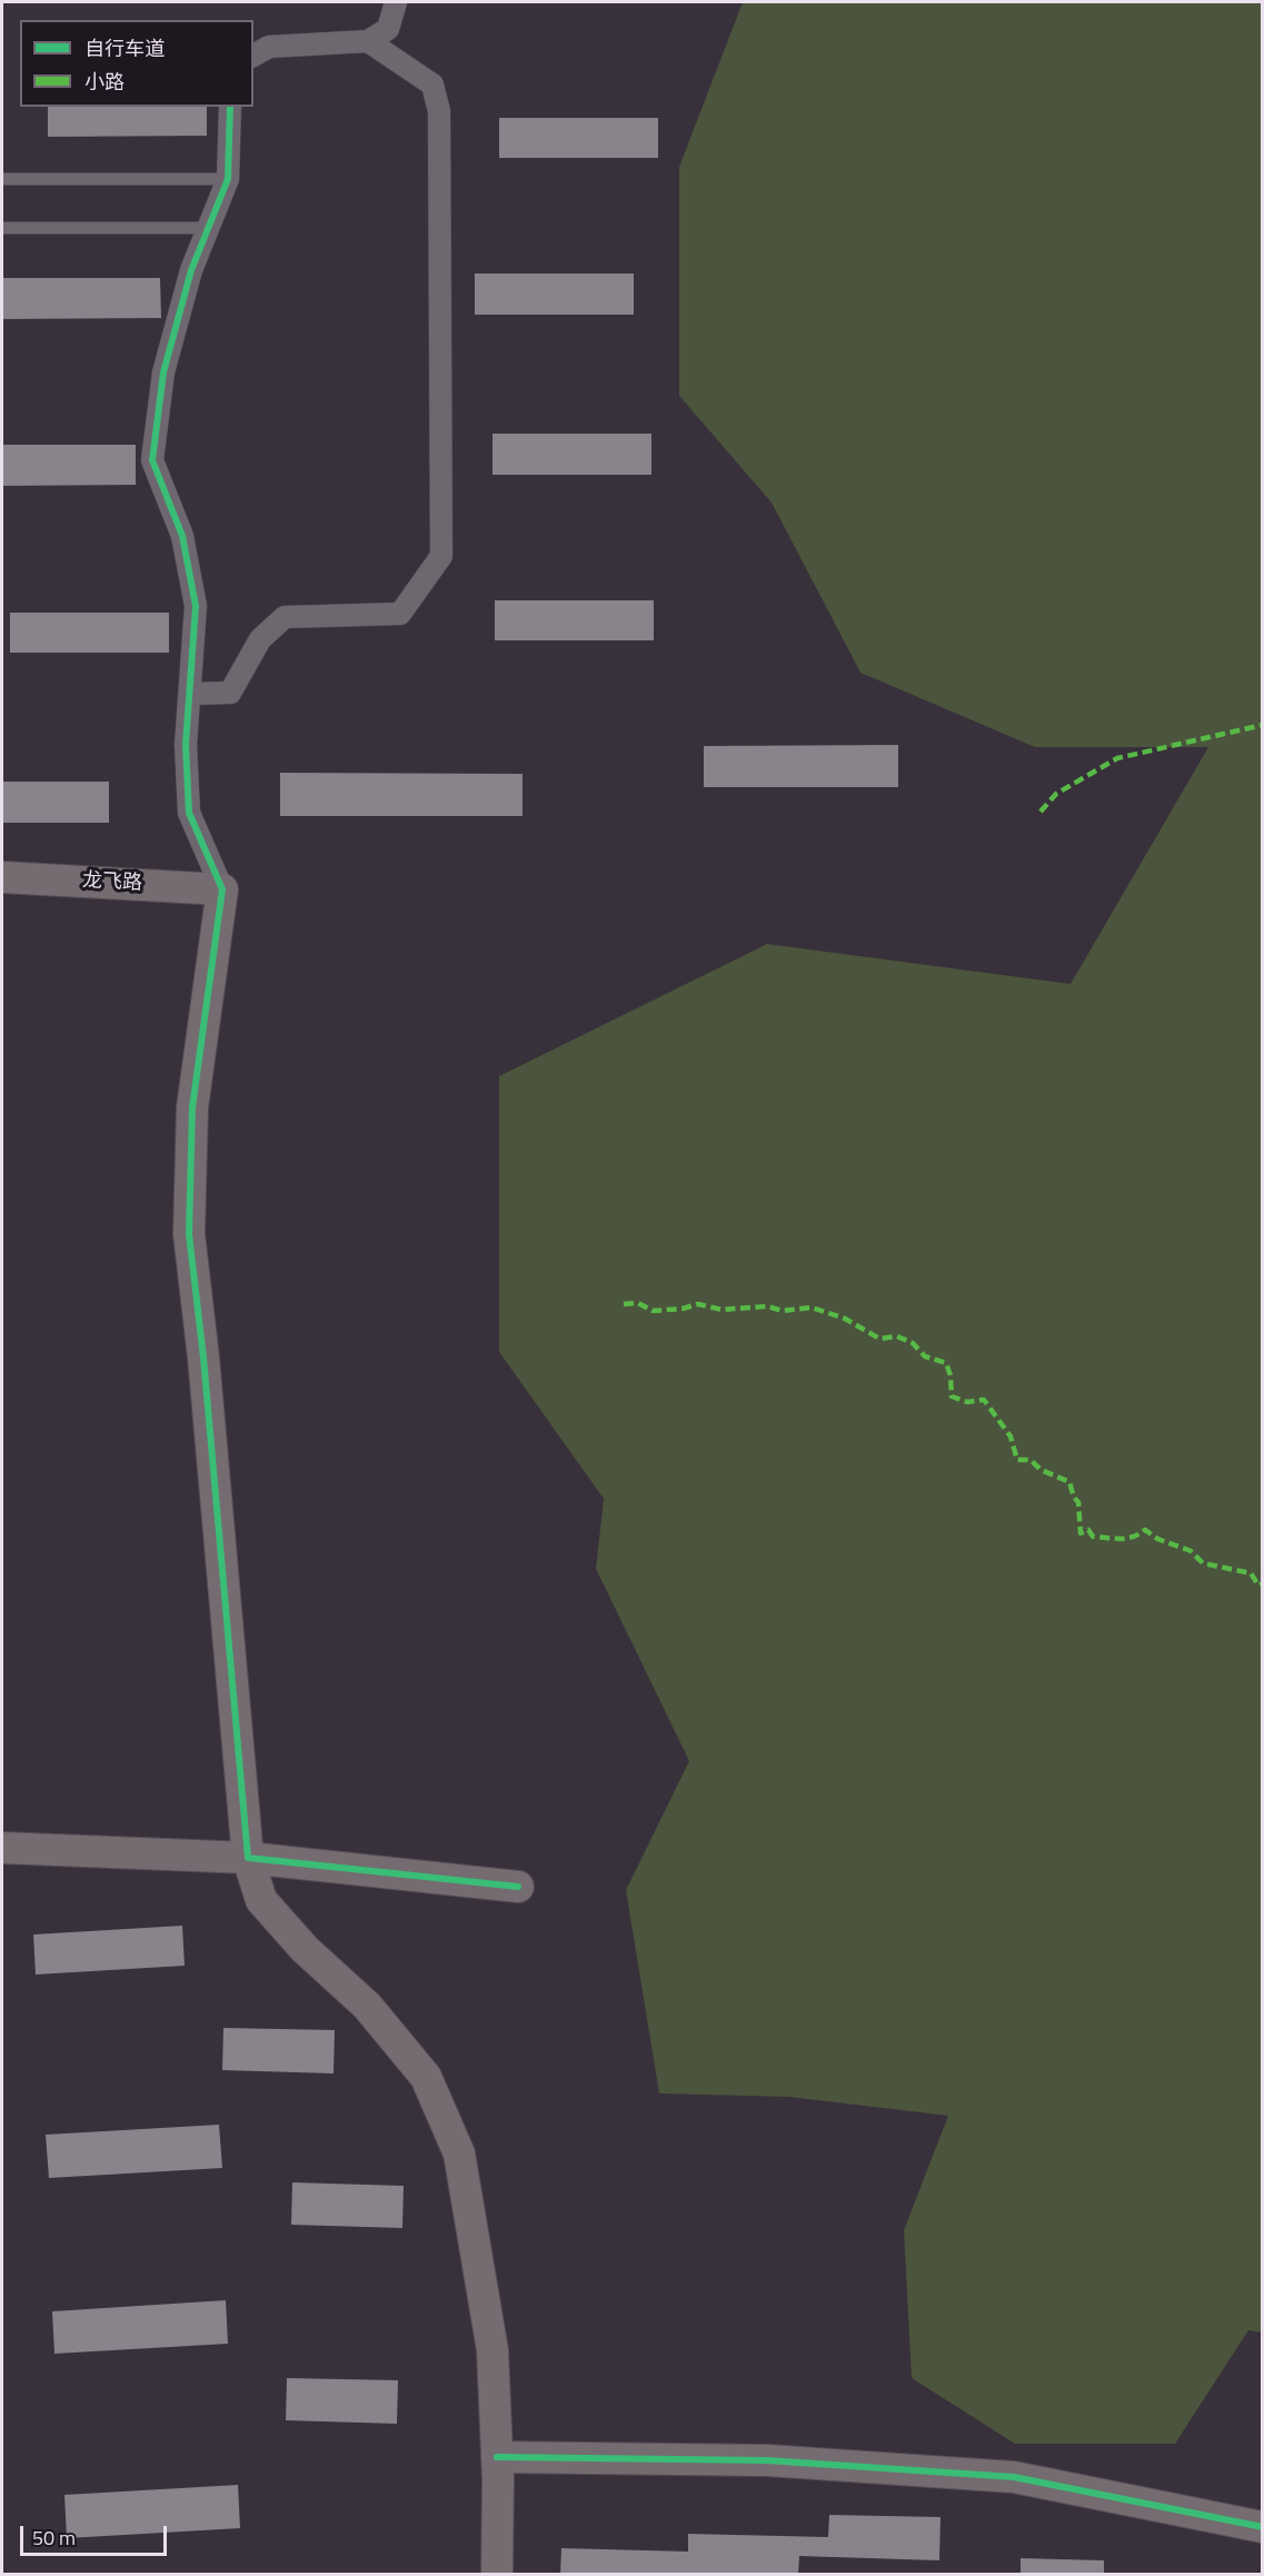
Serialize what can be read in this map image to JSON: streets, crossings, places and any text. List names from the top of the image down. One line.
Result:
{"streets":{"street":["龙飞路"]},"legend":["自行车道","小路"],"scale_bar":"50 m"}
